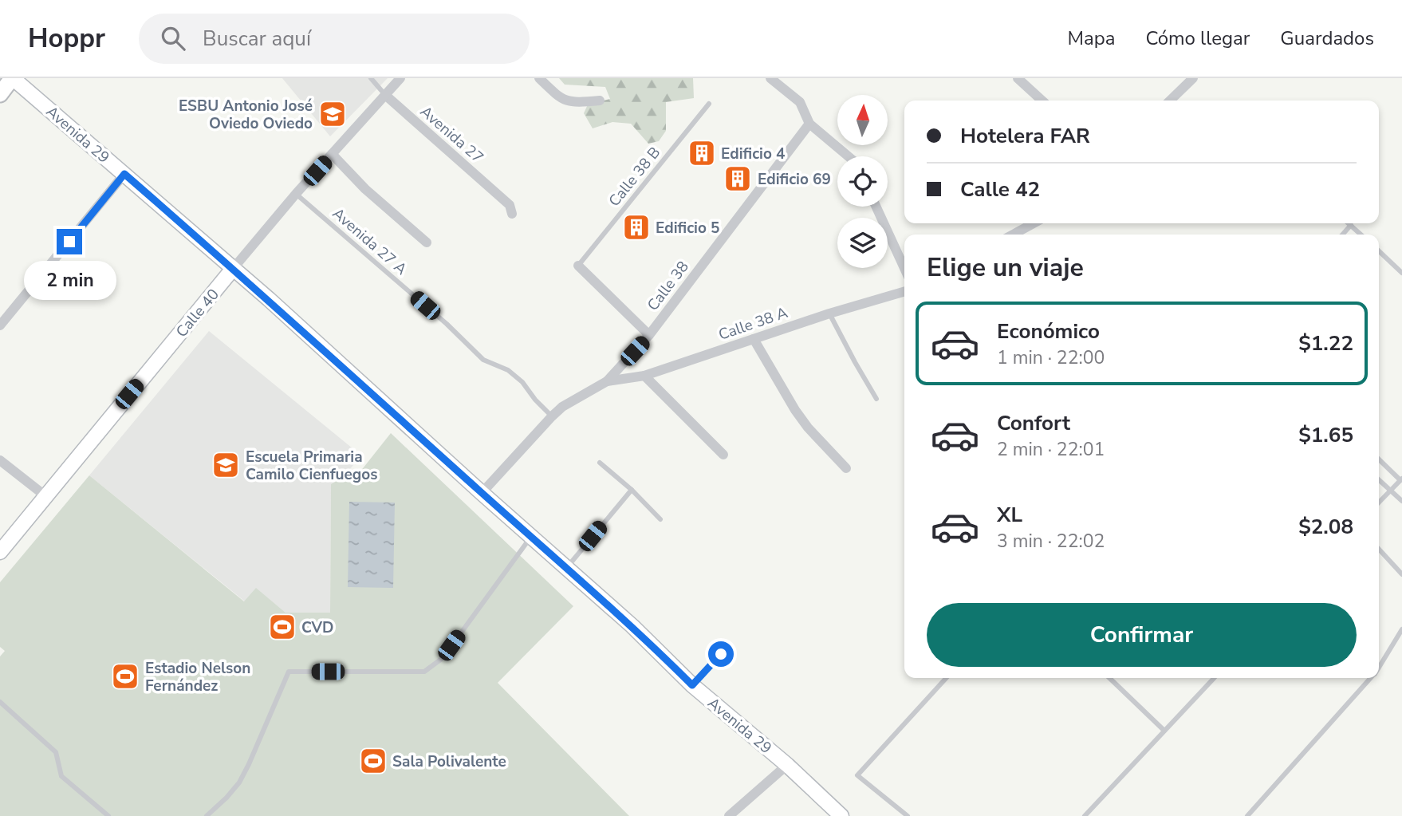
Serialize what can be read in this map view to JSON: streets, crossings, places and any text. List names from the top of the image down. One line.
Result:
{"streets":{"main road":["Avenida 29","Calle 40"],"street":["Avenida 27","Calle 38","Calle 38 A"],"lane":["Calle 38 B","Avenida 27 A"]},"crossings":[["Avenida 29","Calle 38"],["Avenida 29","Calle 40"],["Avenida 27","Calle 40"],["Avenida 27 A","Calle 38"],["Avenida 27 A","Calle 40"],["Calle 38","Calle 38 A"]],"places":{"school or university":["ESBU Antonio José Oviedo Oviedo","Escuela Primaria Camilo Cienfuegos"],"building":["Edificio 4","Edificio 69","Edificio 5"],"sports":["CVD","Estadio Nelson Fernández","Sala Polivalente"]},"north":"top","page":{"header":"Hoppr","search":"Buscar aquí","nav":["Mapa","Cómo llegar","Guardados"],"banner":["Hotelera FAR","Calle 42"],"heading":"Elige un viaje","bubble":"2 min","list":[{"name":"Económico","note":"1 min · 22:00","value":"$1.22"},{"name":"Confort","note":"2 min · 22:01","value":"$1.65"},{"name":"XL","note":"3 min · 22:02","value":"$2.08"}],"buttons":"Confirmar"}}
